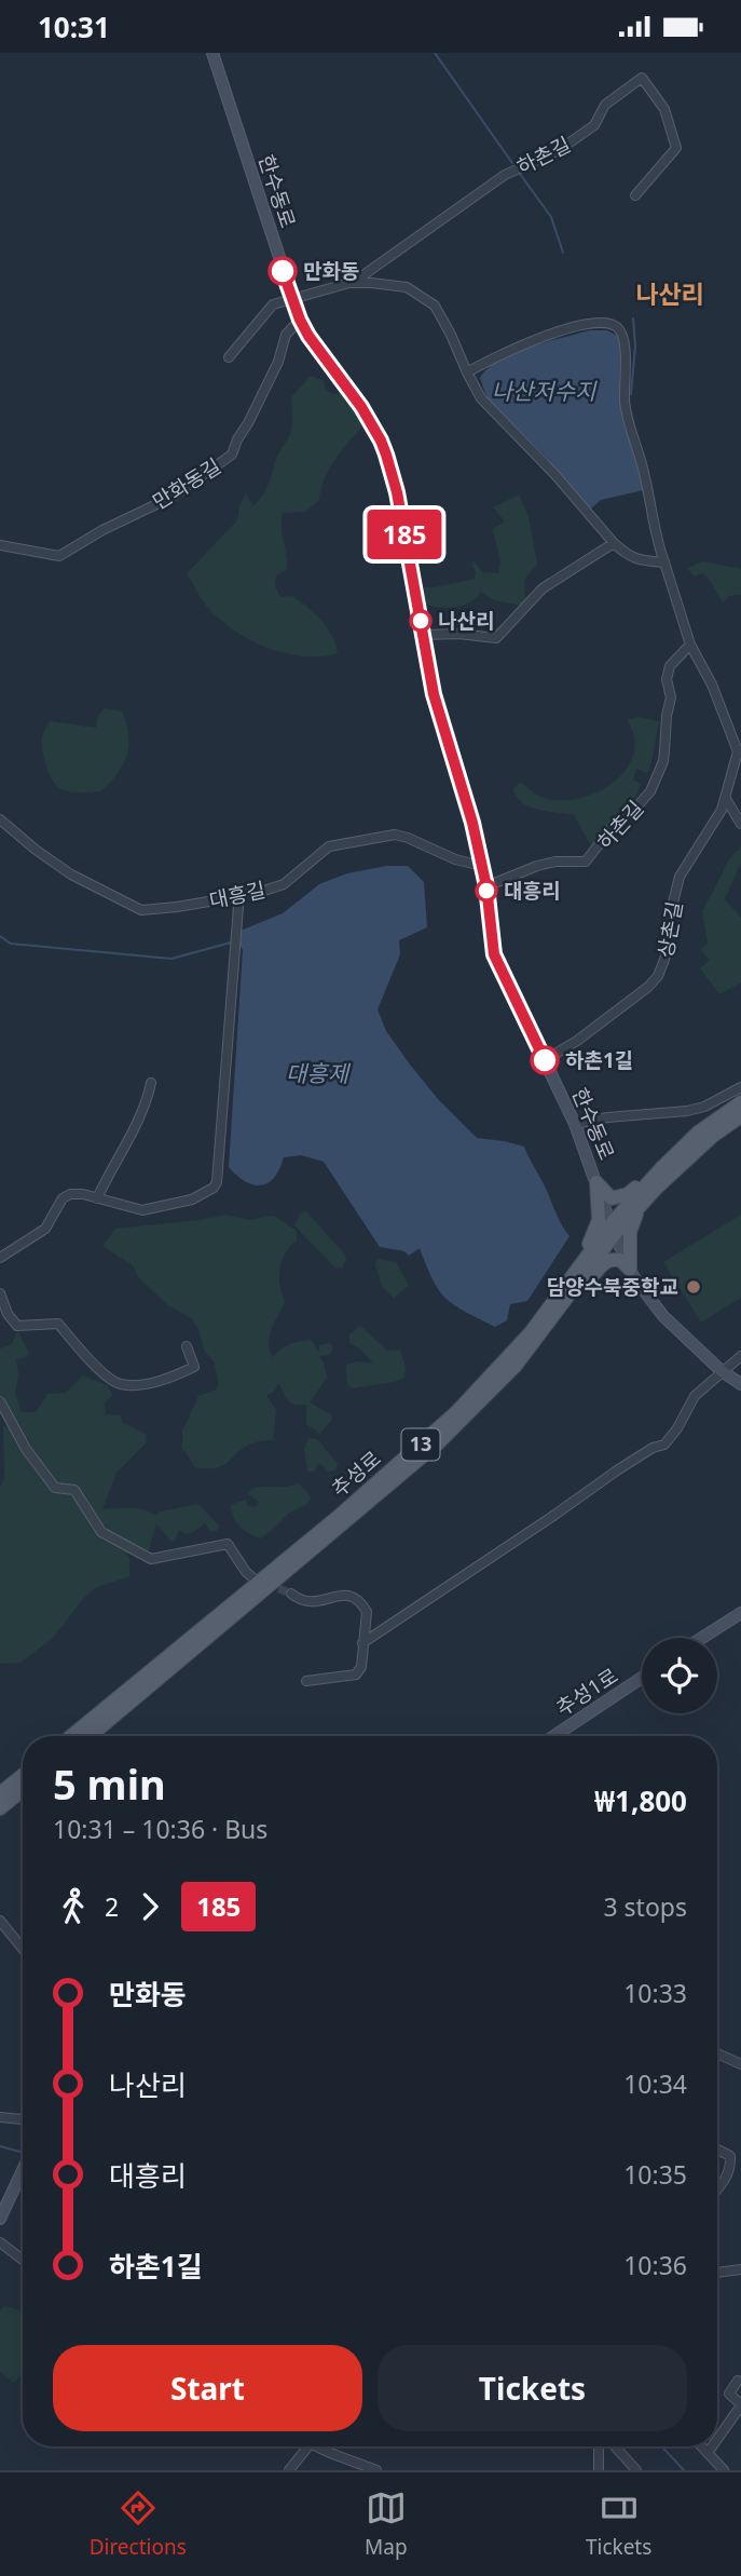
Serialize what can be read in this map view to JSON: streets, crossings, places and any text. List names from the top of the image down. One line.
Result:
{"streets":{"main road":["13","추성로"],"street":["하촌길","한수동로","만화동길","대흥길","상촌길","추성1로"]},"crossings":[["하촌길","한수동로"],["하촌길","상촌길"],["한수동로","만화동길"],["한수동로","대흥길"],["한수동로","상촌길"],["한수동로","추성로"]],"districts":["나산리"],"water":["나산저수지","대흥제"],"places":["만화동","나산리","대흥리","하촌1길","담양수북중학교"],"lines":["bus line 185"],"page":{"status":"10:31","on_map":"185","heading":["5 min","10:31 – 10:36 · Bus","₩1,800"],"legs":["2","185","3 stops"],"list":[{"name":"만화동","value":"10:33"},{"name":"나산리","value":"10:34"},{"name":"대흥리","value":"10:35"},{"name":"하촌1길","value":"10:36"}],"buttons":["Start","Tickets"],"tabs":["Directions","Map","Tickets"]}}
